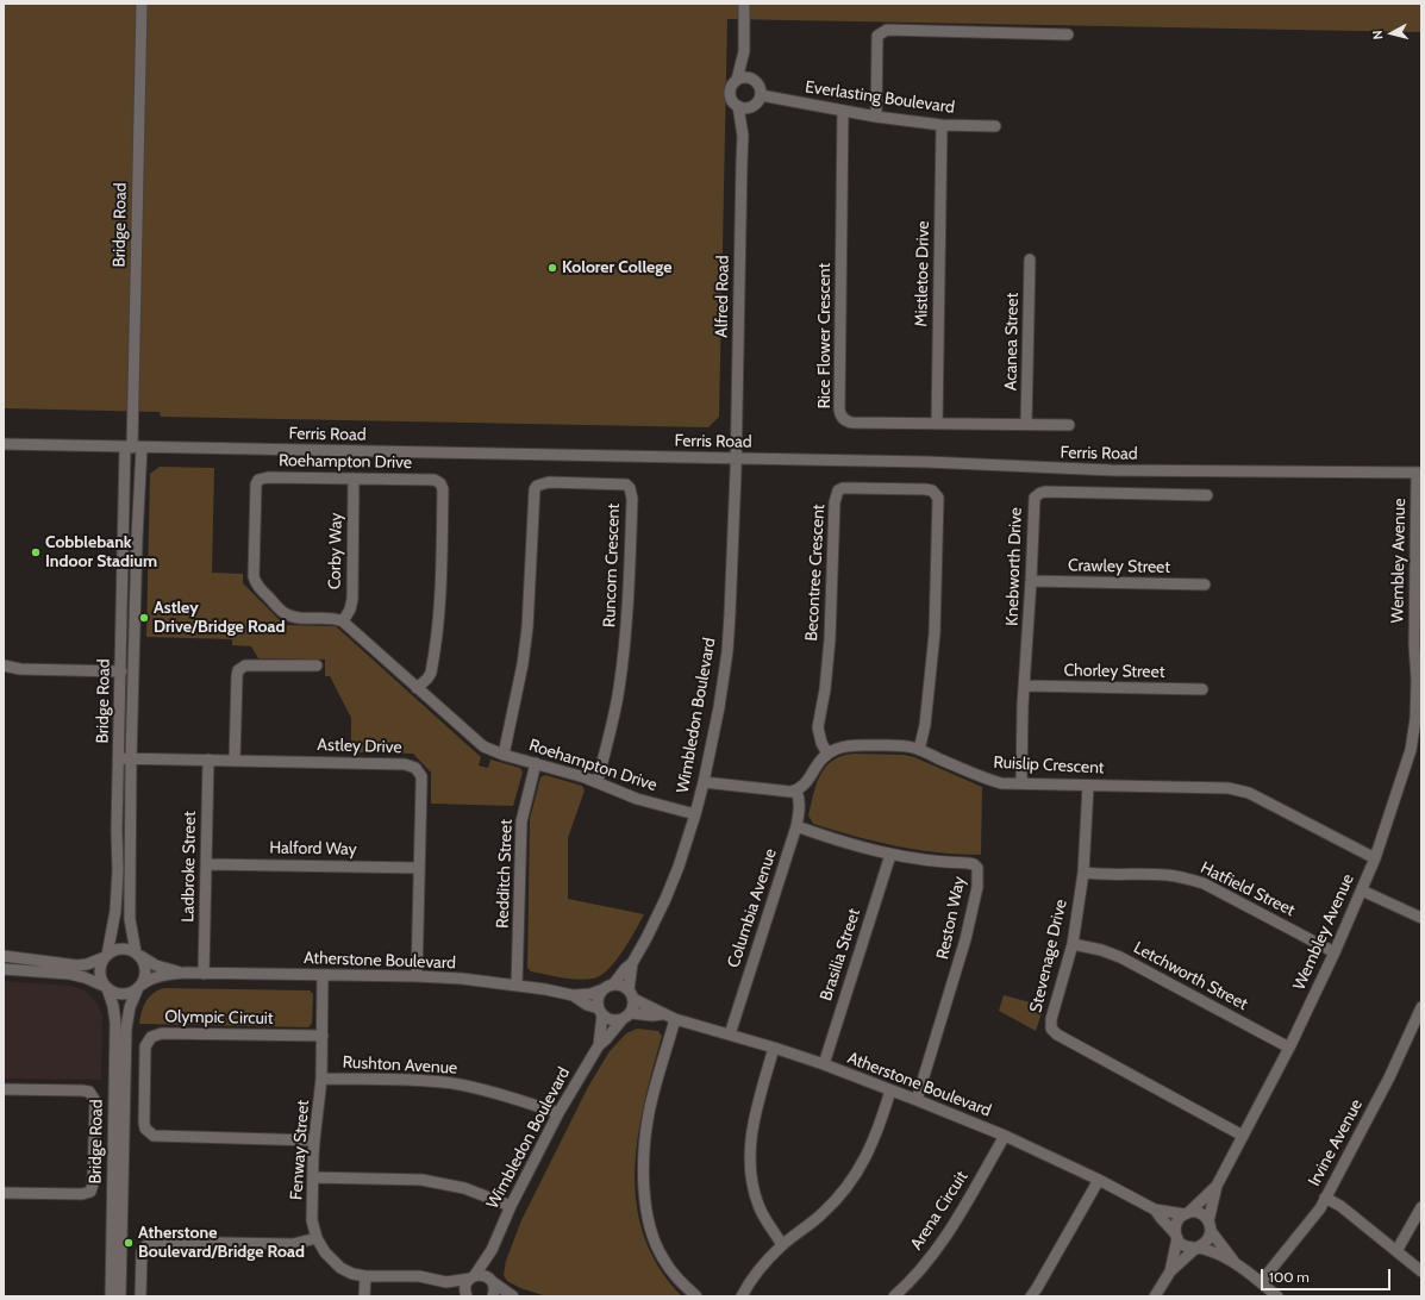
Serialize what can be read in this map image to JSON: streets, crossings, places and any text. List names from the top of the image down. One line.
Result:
{"streets":{"street":["Everlasting Boulevard","Bridge Road","Mistletoe Drive","Alfred Road","Rice Flower Crescent","Acanea Street","Ferris Road","Roehampton Drive","Corby Way","Wembley Avenue","Runcorn Crescent","Knebworth Drive","Crawley Street","Becontree Crescent","Chorley Street","Wimbledon Boulevard","Astley Drive","Ruislip Crescent","Halford Way","Ladbroke Street","Redditch Street","Hatfield Street","Columbia Avenue","Reston Way","Brasilia Street","Stevenage Drive","Atherstone Boulevard","Letchworth Street","Olympic Circuit","Rushton Avenue","Irvine Avenue","Fenway Street","Arena Circuit"]},"crossings":[["Everlasting Boulevard","Mistletoe Drive"],["Everlasting Boulevard","Alfred Road"],["Everlasting Boulevard","Rice Flower Crescent"],["Bridge Road","Ferris Road"],["Bridge Road","Astley Drive"],["Bridge Road","Atherstone Boulevard"],["Mistletoe Drive","Rice Flower Crescent"],["Alfred Road","Ferris Road"],["Alfred Road","Wimbledon Boulevard"],["Rice Flower Crescent","Acanea Street"],["Ferris Road","Wembley Avenue"],["Ferris Road","Wimbledon Boulevard"],["Roehampton Drive","Corby Way"],["Roehampton Drive","Runcorn Crescent"],["Roehampton Drive","Wimbledon Boulevard"],["Roehampton Drive","Redditch Street"],["Wembley Avenue","Ruislip Crescent"],["Wembley Avenue","Hatfield Street"],["Wembley Avenue","Stevenage Drive"],["Wembley Avenue","Atherstone Boulevard"],["Wembley Avenue","Letchworth Street"],["Knebworth Drive","Crawley Street"],["Knebworth Drive","Chorley Street"],["Knebworth Drive","Ruislip Crescent"],["Becontree Crescent","Ruislip Crescent"],["Wimbledon Boulevard","Atherstone Boulevard"],["Wimbledon Boulevard","Rushton Avenue"],["Wimbledon Boulevard","Fenway Street"],["Astley Drive","Halford Way"],["Astley Drive","Ladbroke Street"],["Astley Drive","Atherstone Boulevard"],["Ruislip Crescent","Columbia Avenue"],["Ruislip Crescent","Stevenage Drive"],["Halford Way","Ladbroke Street"],["Ladbroke Street","Atherstone Boulevard"],["Redditch Street","Atherstone Boulevard"],["Hatfield Street","Stevenage Drive"],["Columbia Avenue","Reston Way"],["Columbia Avenue","Atherstone Boulevard"],["Reston Way","Brasilia Street"],["Reston Way","Atherstone Boulevard"],["Brasilia Street","Atherstone Boulevard"],["Stevenage Drive","Letchworth Street"],["Atherstone Boulevard","Fenway Street"],["Atherstone Boulevard","Arena Circuit"],["Olympic Circuit","Fenway Street"],["Rushton Avenue","Fenway Street"]],"places":["Kolorer College","Cobblebank Indoor Stadium","Astley Drive/Bridge Road","Atherstone Boulevard/Bridge Road"],"scale_bar":"100 m","north":"left"}
